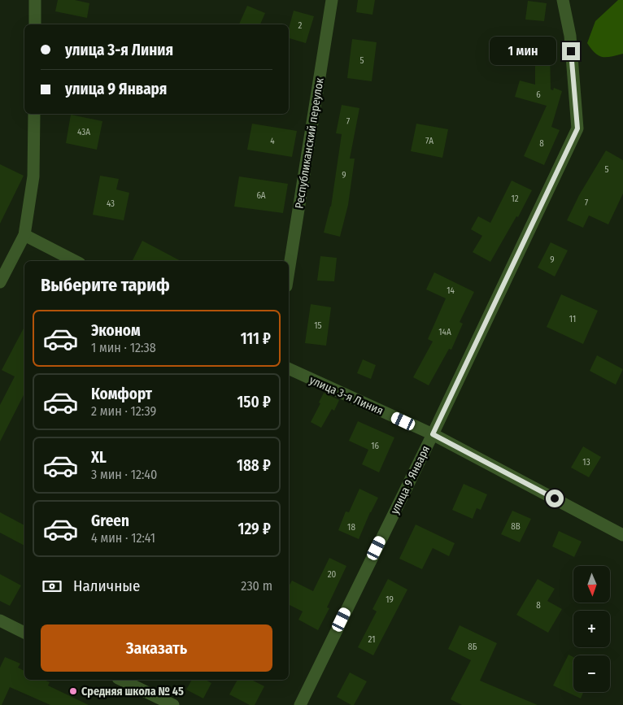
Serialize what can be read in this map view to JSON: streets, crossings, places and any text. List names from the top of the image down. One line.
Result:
{"streets":{"street":["Республиканский переулок","улица 3-я Линия","улица 9 Января"]},"crossings":[["улица 3-я Линия","улица 9 Января"]],"places":["Средняя школа № 45"],"house_numbers":["2","5","6","7","43А","4","7А","8","5","9","6А","12","7","43","9","14","11","15","14А","16","13","8В","18","20","19","8","21","8Б"],"north":"bottom","page":{"banner":["улица 3-я Линия","улица 9 Января"],"bubble":"1 мин","heading":"Выберите тариф","list":[{"name":"Эконом","note":"1 мин · 12:38","value":"111 ₽"},{"name":"Комфорт","note":"2 мин · 12:39","value":"150 ₽"},{"name":"XL","note":"3 мин · 12:40","value":"188 ₽"},{"name":"Green","note":"4 мин · 12:41","value":"129 ₽"}],"pay":["Наличные","230 m"],"map_buttons":["+","−"],"buttons":"Заказать"}}
